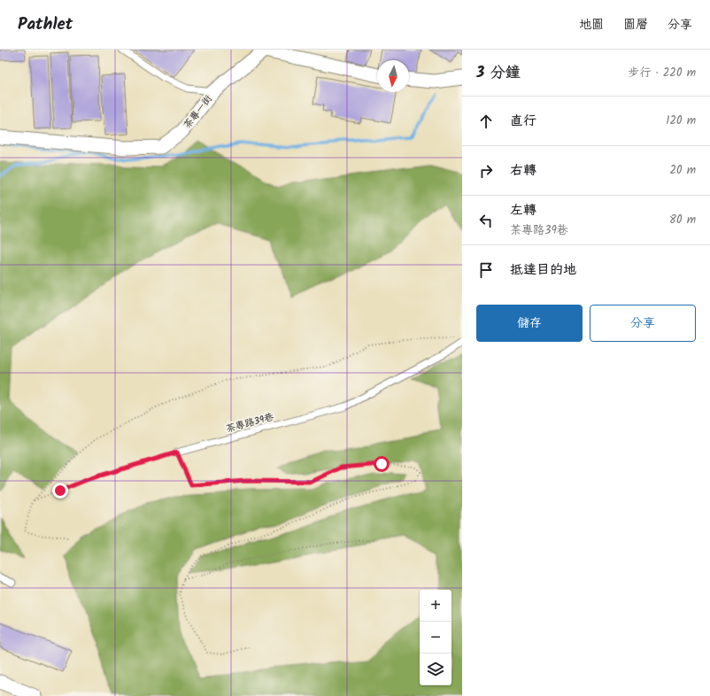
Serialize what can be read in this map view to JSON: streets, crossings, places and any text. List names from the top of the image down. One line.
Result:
{"streets":{"street":["茶專一街"],"lane":["茶專路39巷"]},"north":"bottom","page":{"header":"Pathlet","nav":["地圖","圖層","分享"],"heading":["3 分鐘","步行 · 220 m"],"list":[["直行","120 m"],["右轉","20 m"],["左轉","茶專路39巷","80 m"],"抵達目的地"],"buttons":["儲存","分享"],"map_buttons":["+","−"]}}
